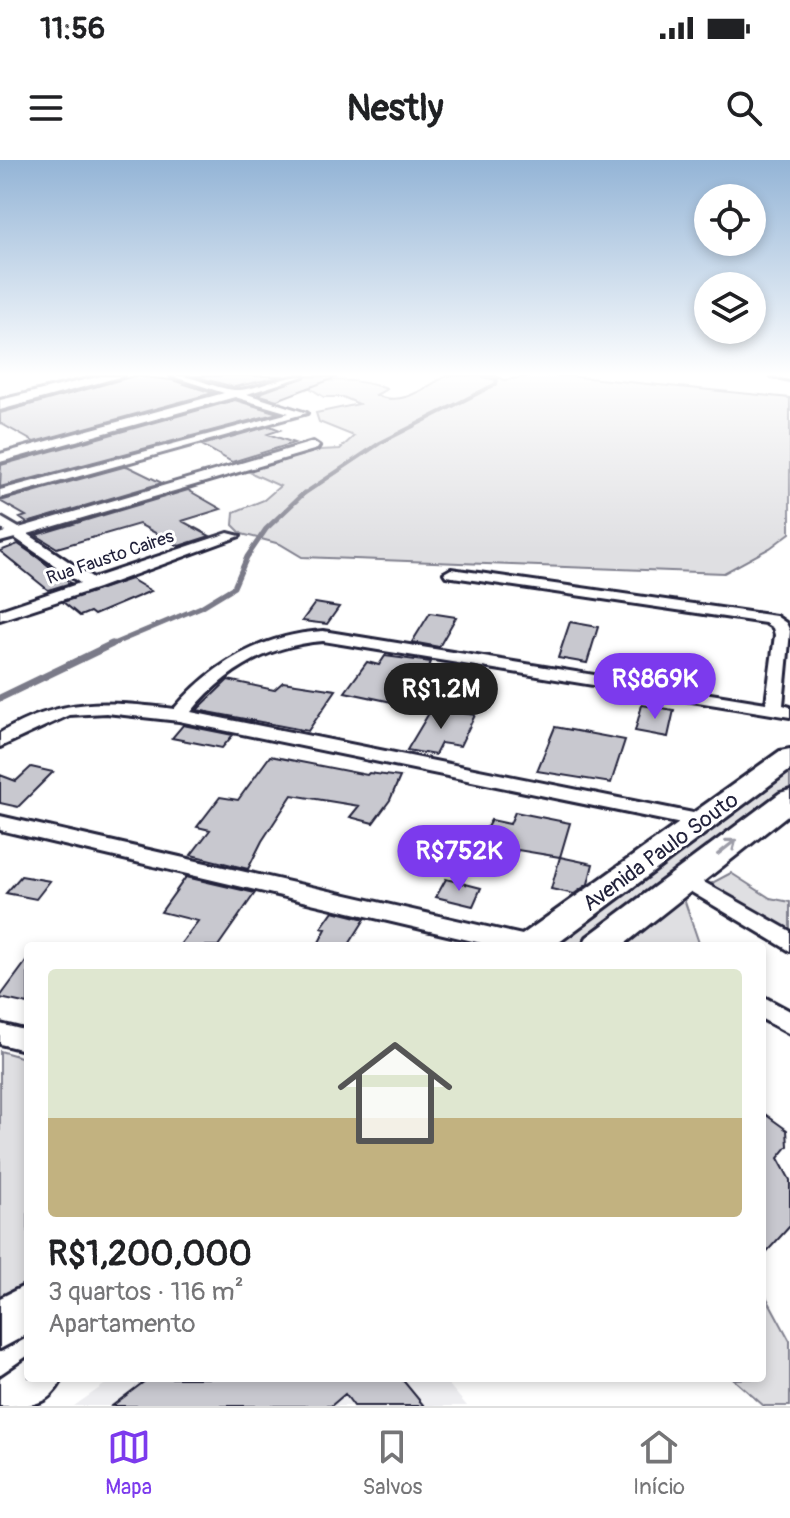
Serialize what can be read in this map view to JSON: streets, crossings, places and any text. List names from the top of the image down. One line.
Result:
{"streets":{"street":["Rua Fausto Caires","Avenida Paulo Souto"]},"page":{"status":"11:56","header":"Nestly","price":["R$869K","R$1.2M","R$752K"],"list":[{"name":"R$1,200,000","note":"3 quartos · 116 m² · Apartamento"}],"tabs":["Mapa","Salvos","Início"]}}
